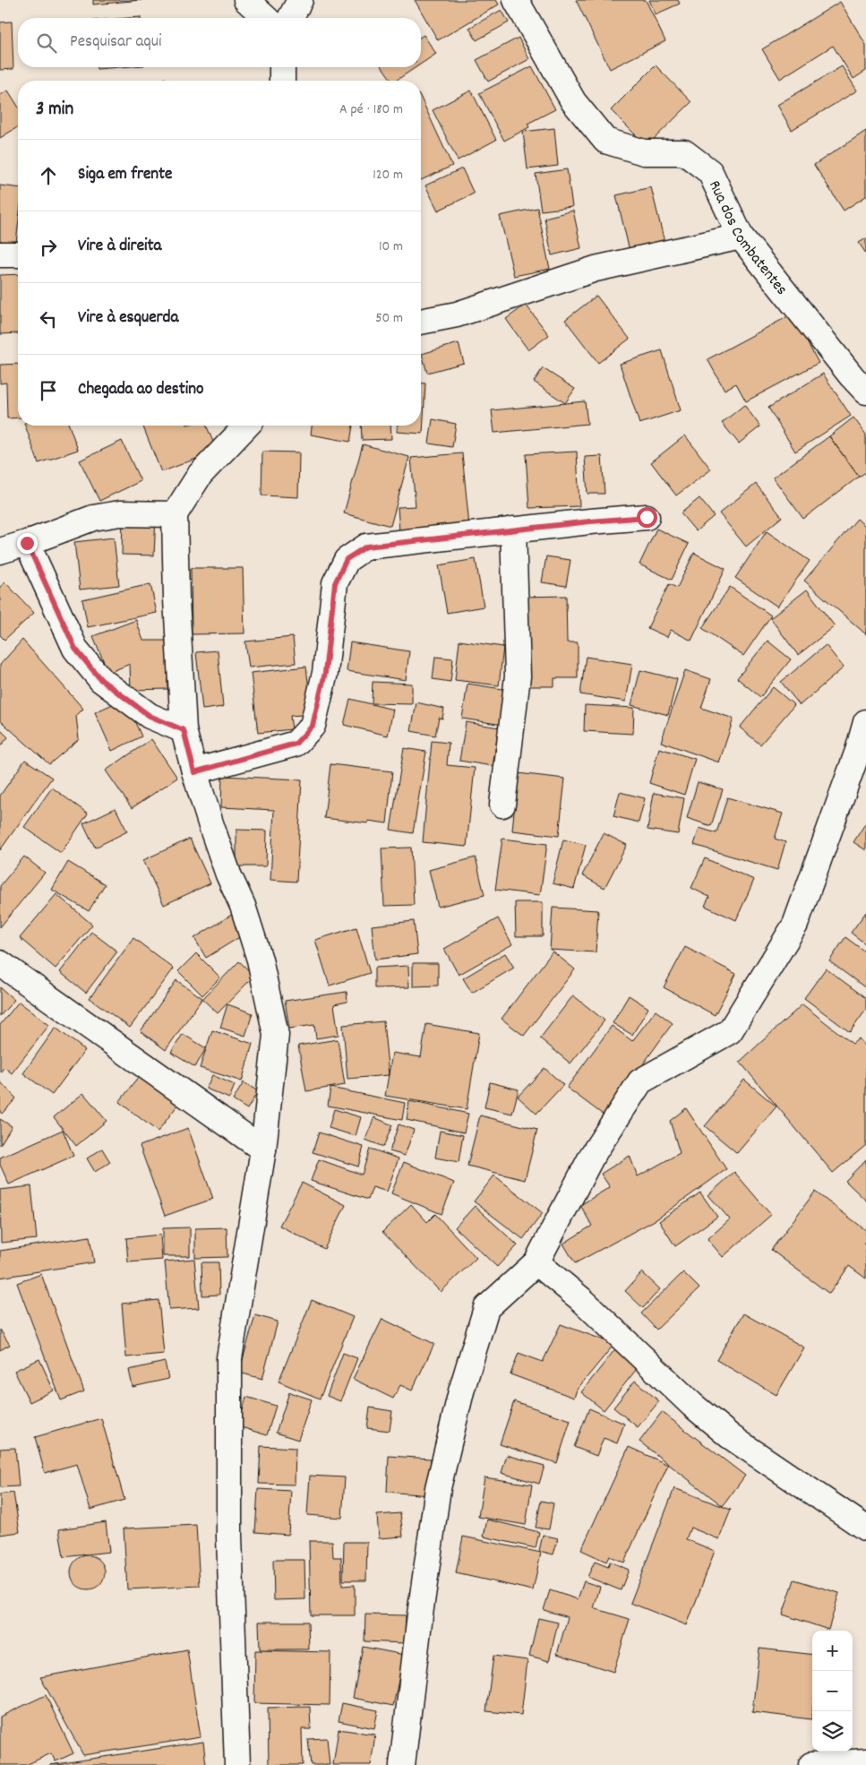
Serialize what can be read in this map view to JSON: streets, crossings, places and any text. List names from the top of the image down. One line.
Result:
{"streets":{"street":["Rua dos Combatentes"]},"page":{"search":"Pesquisar aqui","heading":["3 min","A pé · 180 m"],"list":[["Siga em frente","120 m"],["Vire à direita","10 m"],["Vire à esquerda","50 m"],"Chegada ao destino"],"map_buttons":["+","−"]}}
